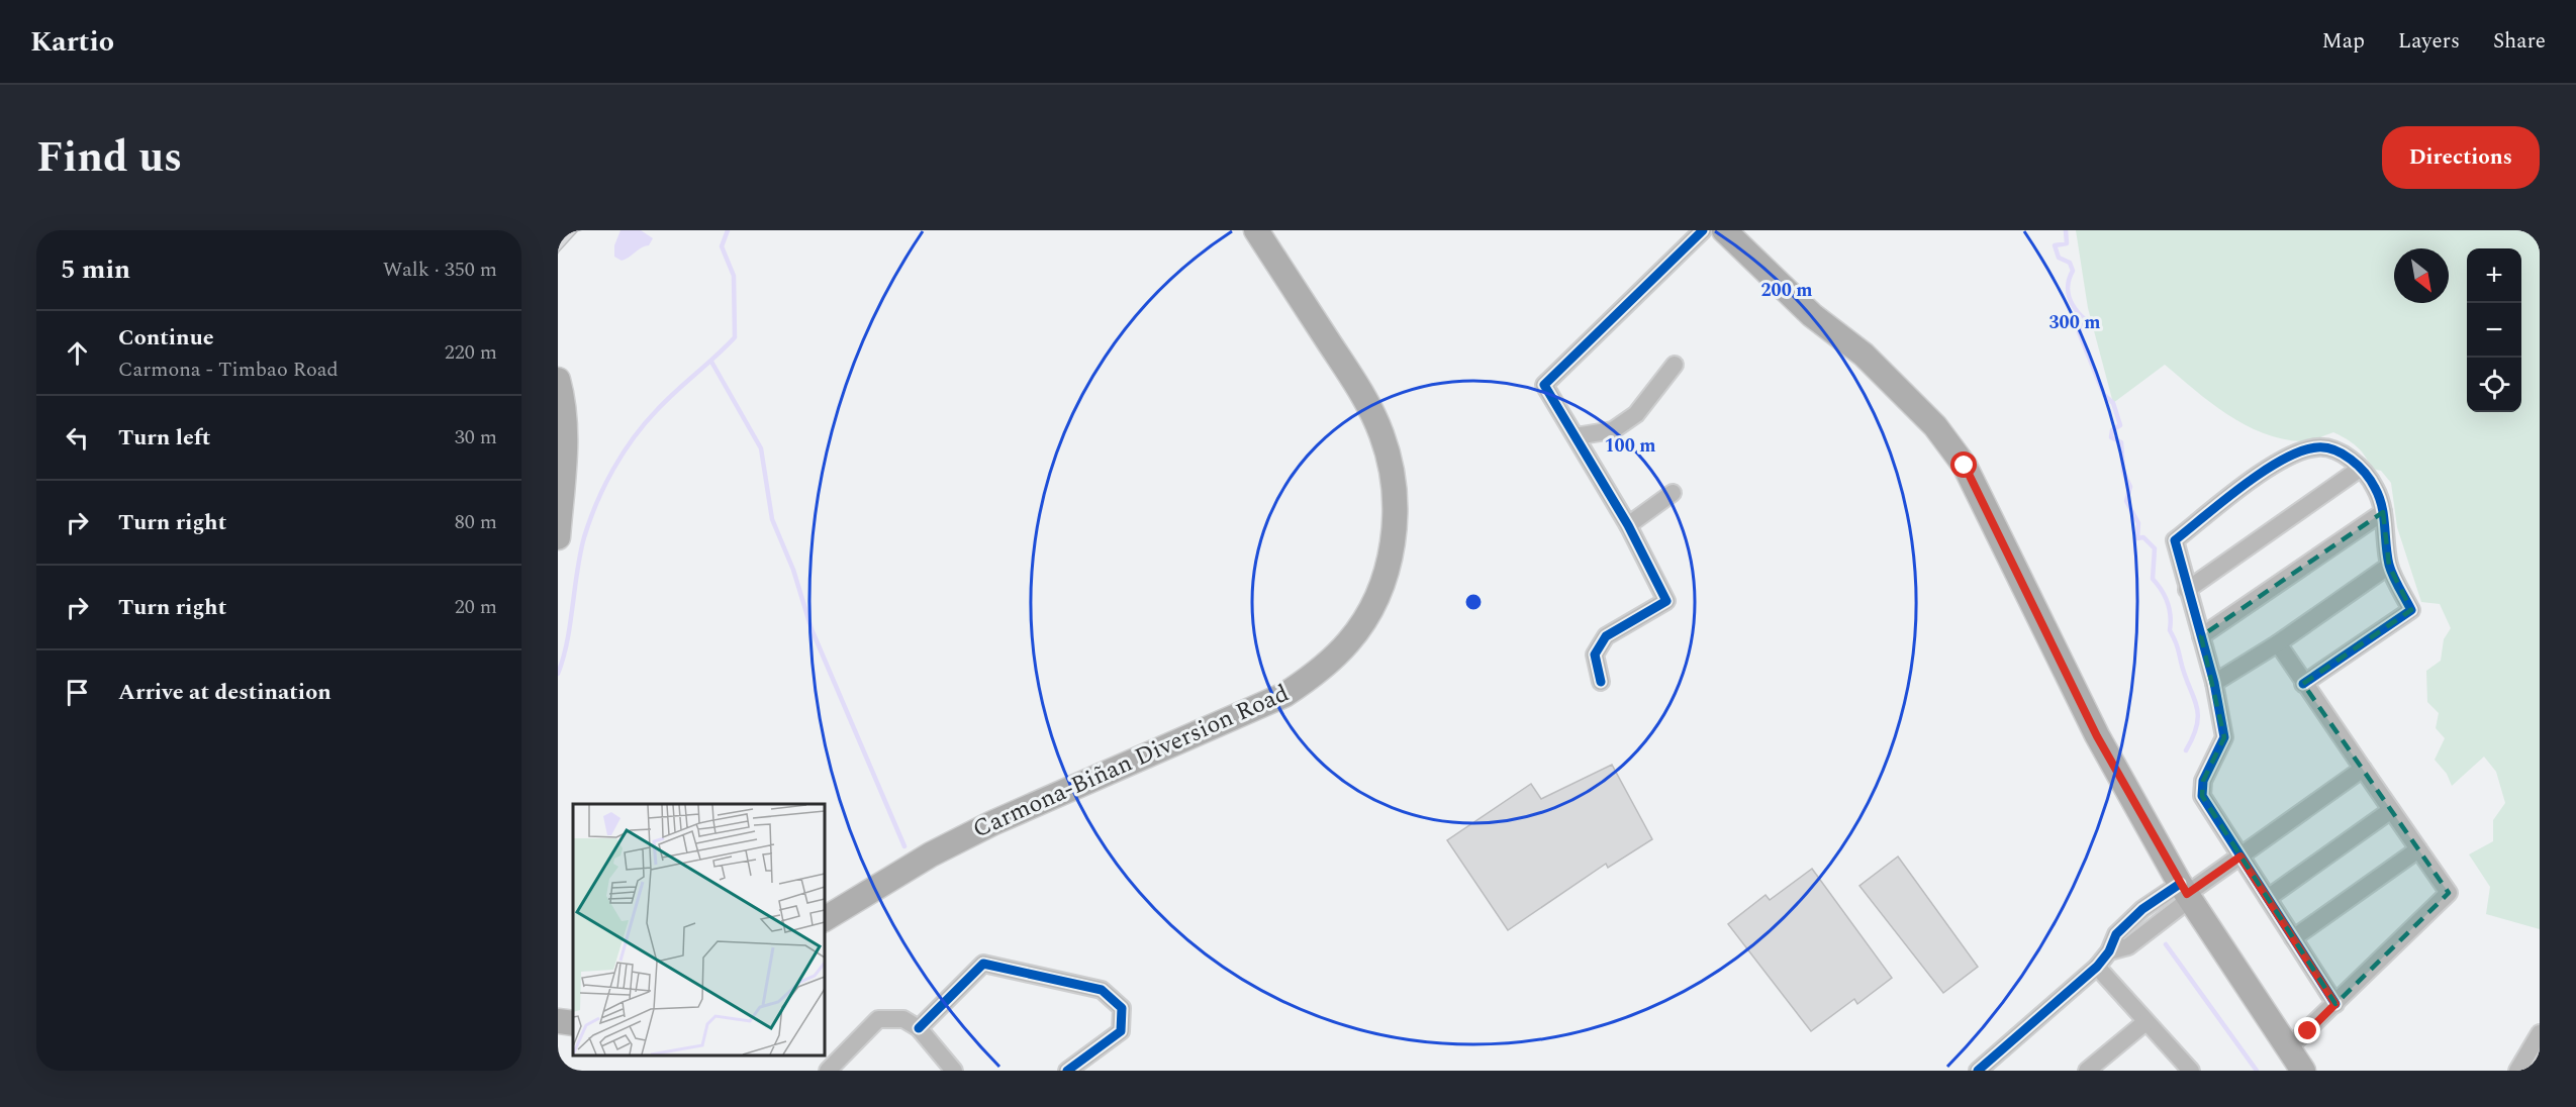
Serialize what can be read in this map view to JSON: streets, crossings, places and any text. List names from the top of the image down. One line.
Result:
{"streets":{"main road":["Carmona-Biñan Diversion Road"]},"north":"bottom right","page":{"header":"Kartio","nav":["Map","Layers","Share"],"title":"Find us","buttons":"Directions","heading":["5 min","Walk · 350 m"],"map_buttons":["+","−"],"list":[["Continue","Carmona - Timbao Road","220 m"],["Turn left","30 m"],["Turn right","80 m"],["Turn right","20 m"],"Arrive at destination"]},"rings":["200 m","300 m","100 m"]}
